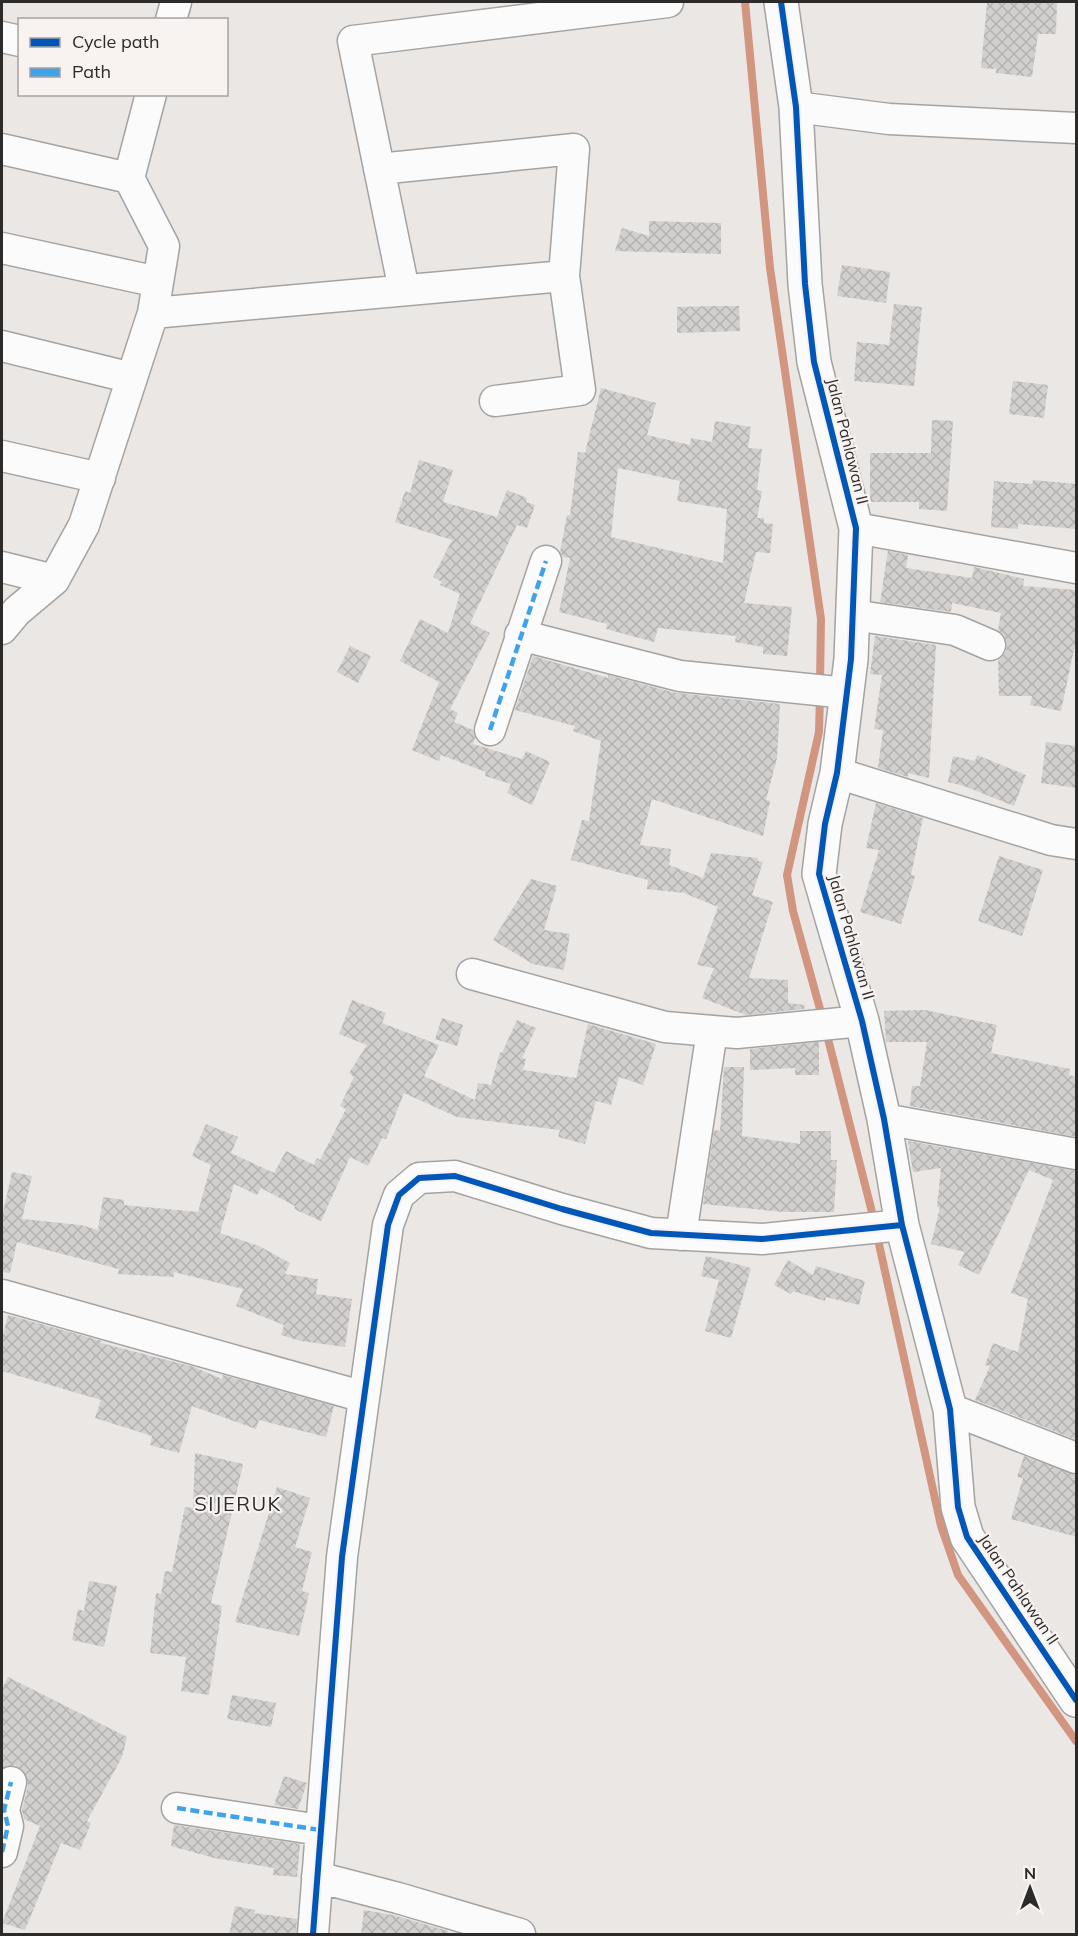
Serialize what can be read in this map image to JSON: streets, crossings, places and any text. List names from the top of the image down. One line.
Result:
{"streets":{"street":["Jalan Pahlawan II"]},"districts":["SIJERUK"],"legend":["Cycle path","Path"],"north":"top"}
